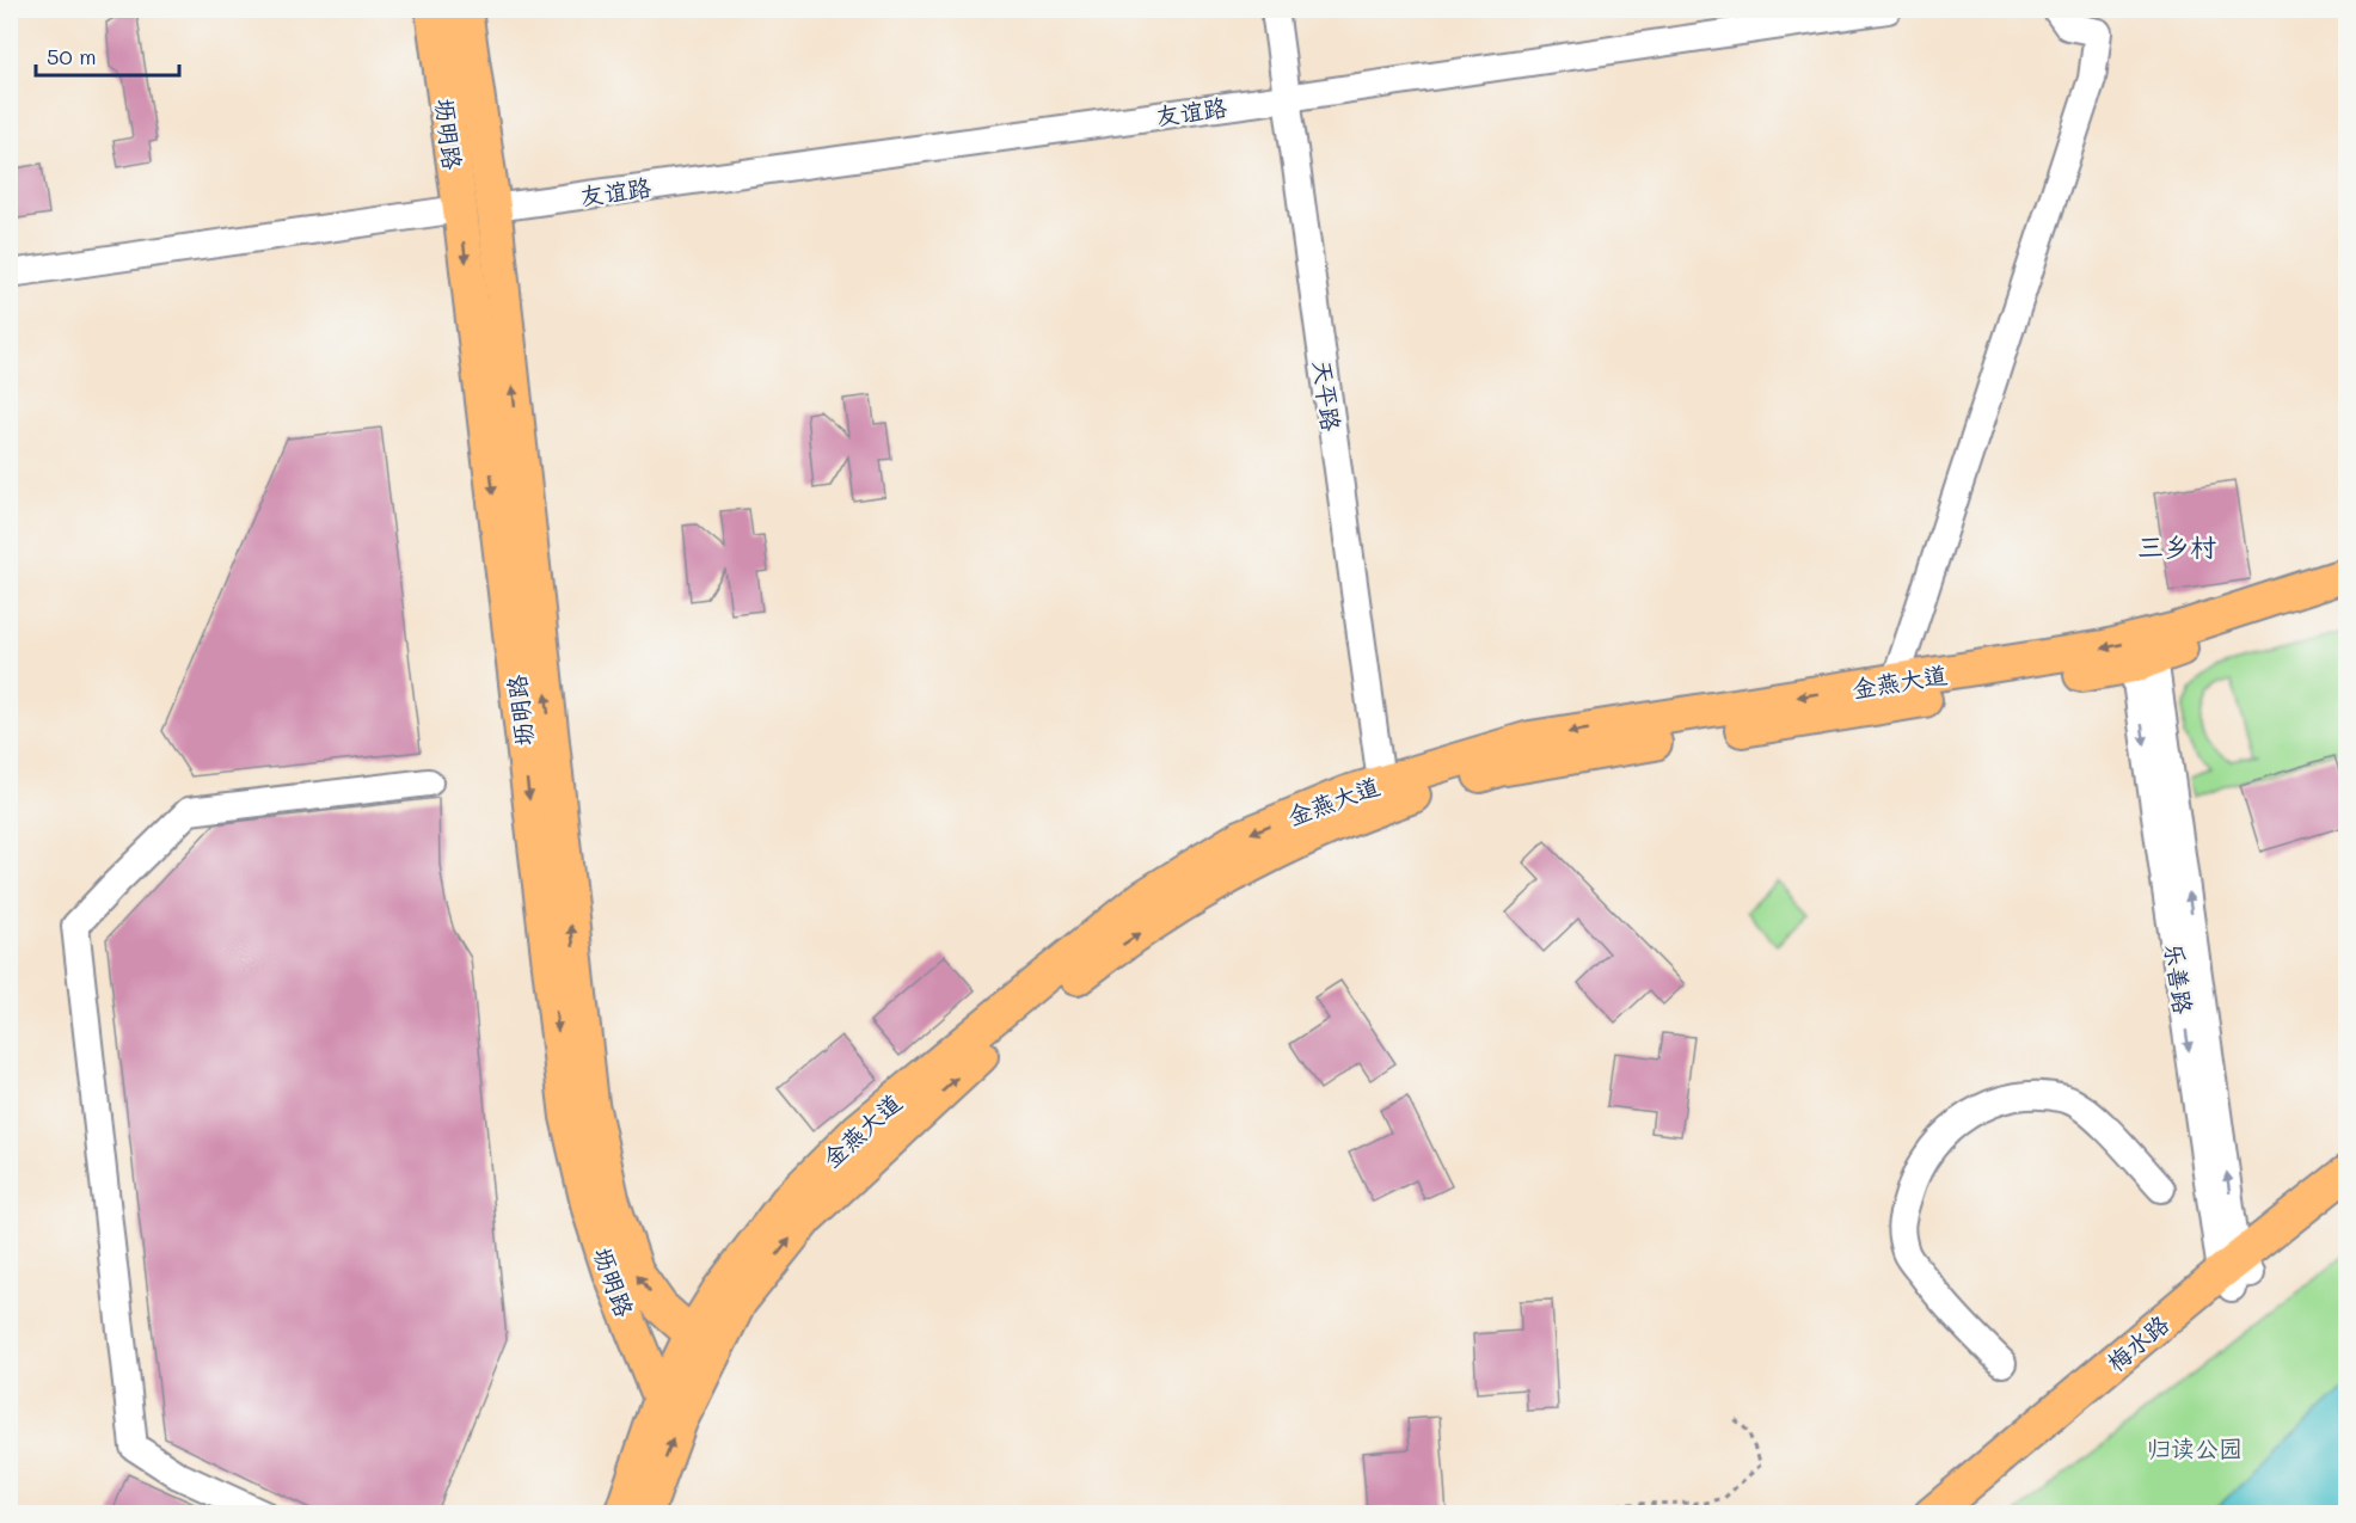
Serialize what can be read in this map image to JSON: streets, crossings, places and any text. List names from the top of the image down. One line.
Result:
{"streets":{"main road":["坜明路","金燕大道","梅水路"],"street":["友谊路","天平路","乐善路"]},"crossings":[["友谊路","坜明路"],["友谊路","天平路"],["坜明路","金燕大道"],["天平路","金燕大道"],["金燕大道","乐善路"],["乐善路","梅水路"]],"districts":["三乡村"],"parks":["归读公园"],"scale_bar":"50 m"}
